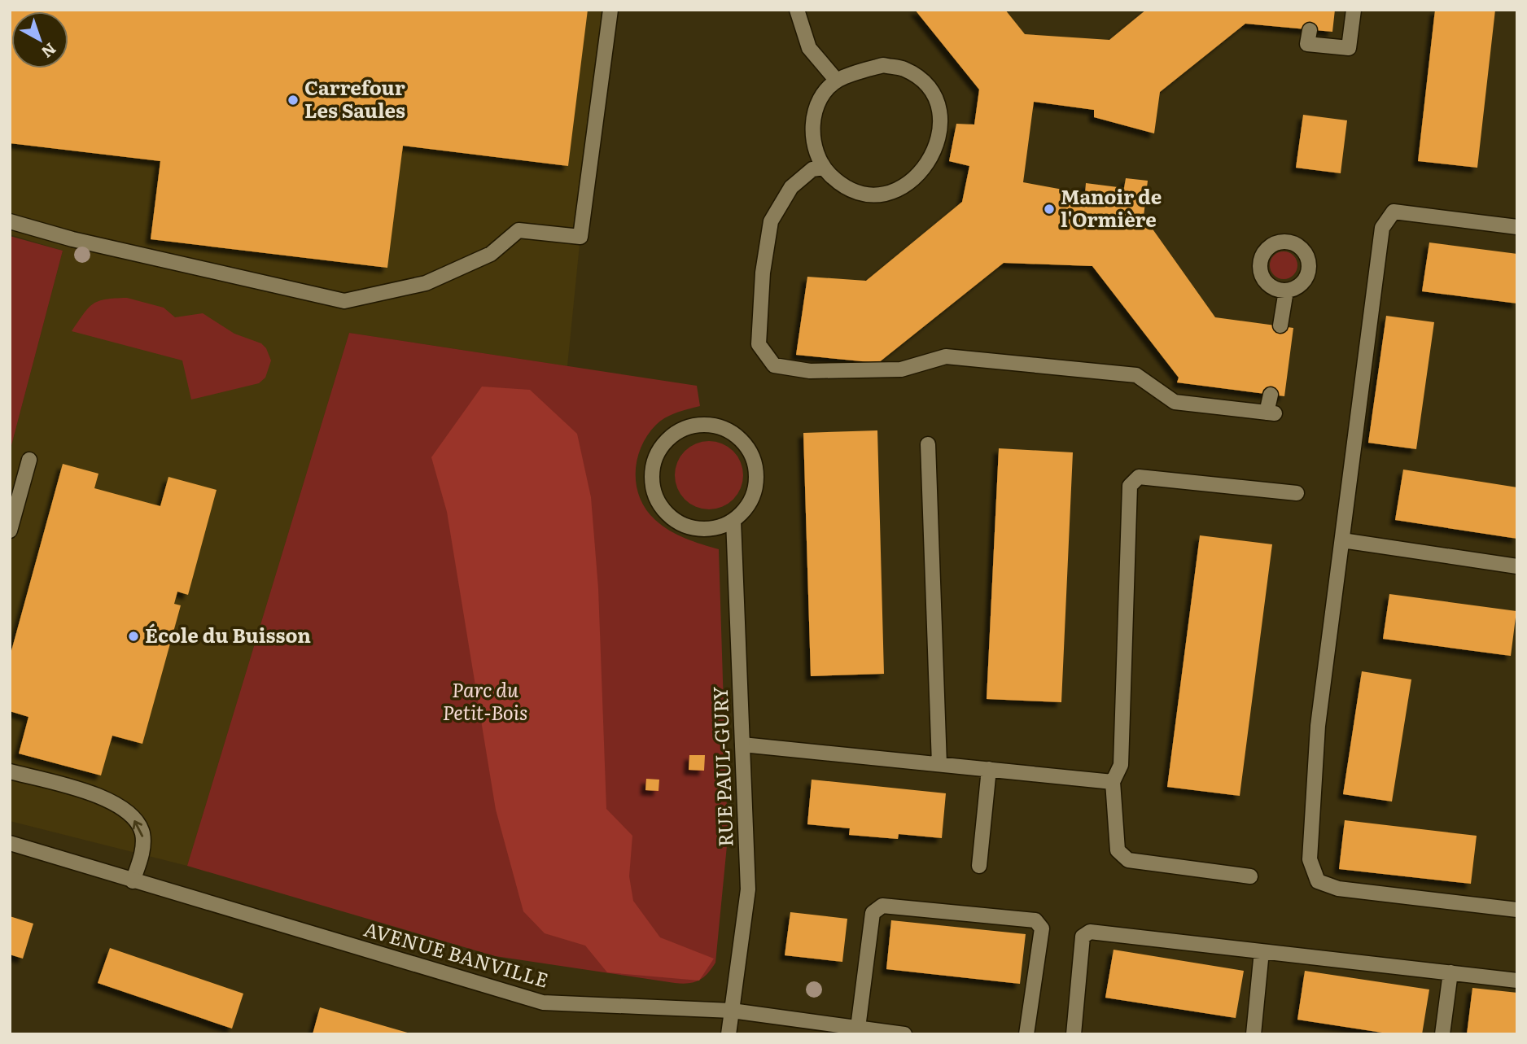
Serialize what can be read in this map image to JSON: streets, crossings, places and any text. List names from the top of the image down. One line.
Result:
{"streets":{"street":["RUE PAUL-GURY","AVENUE BANVILLE"]},"crossings":[["RUE PAUL-GURY","AVENUE BANVILLE"]],"parks":["Parc du Petit-Bois"],"places":["Carrefour Les Saules","Manoir de l'Ormière","École du Buisson"],"north":"bottom right"}
